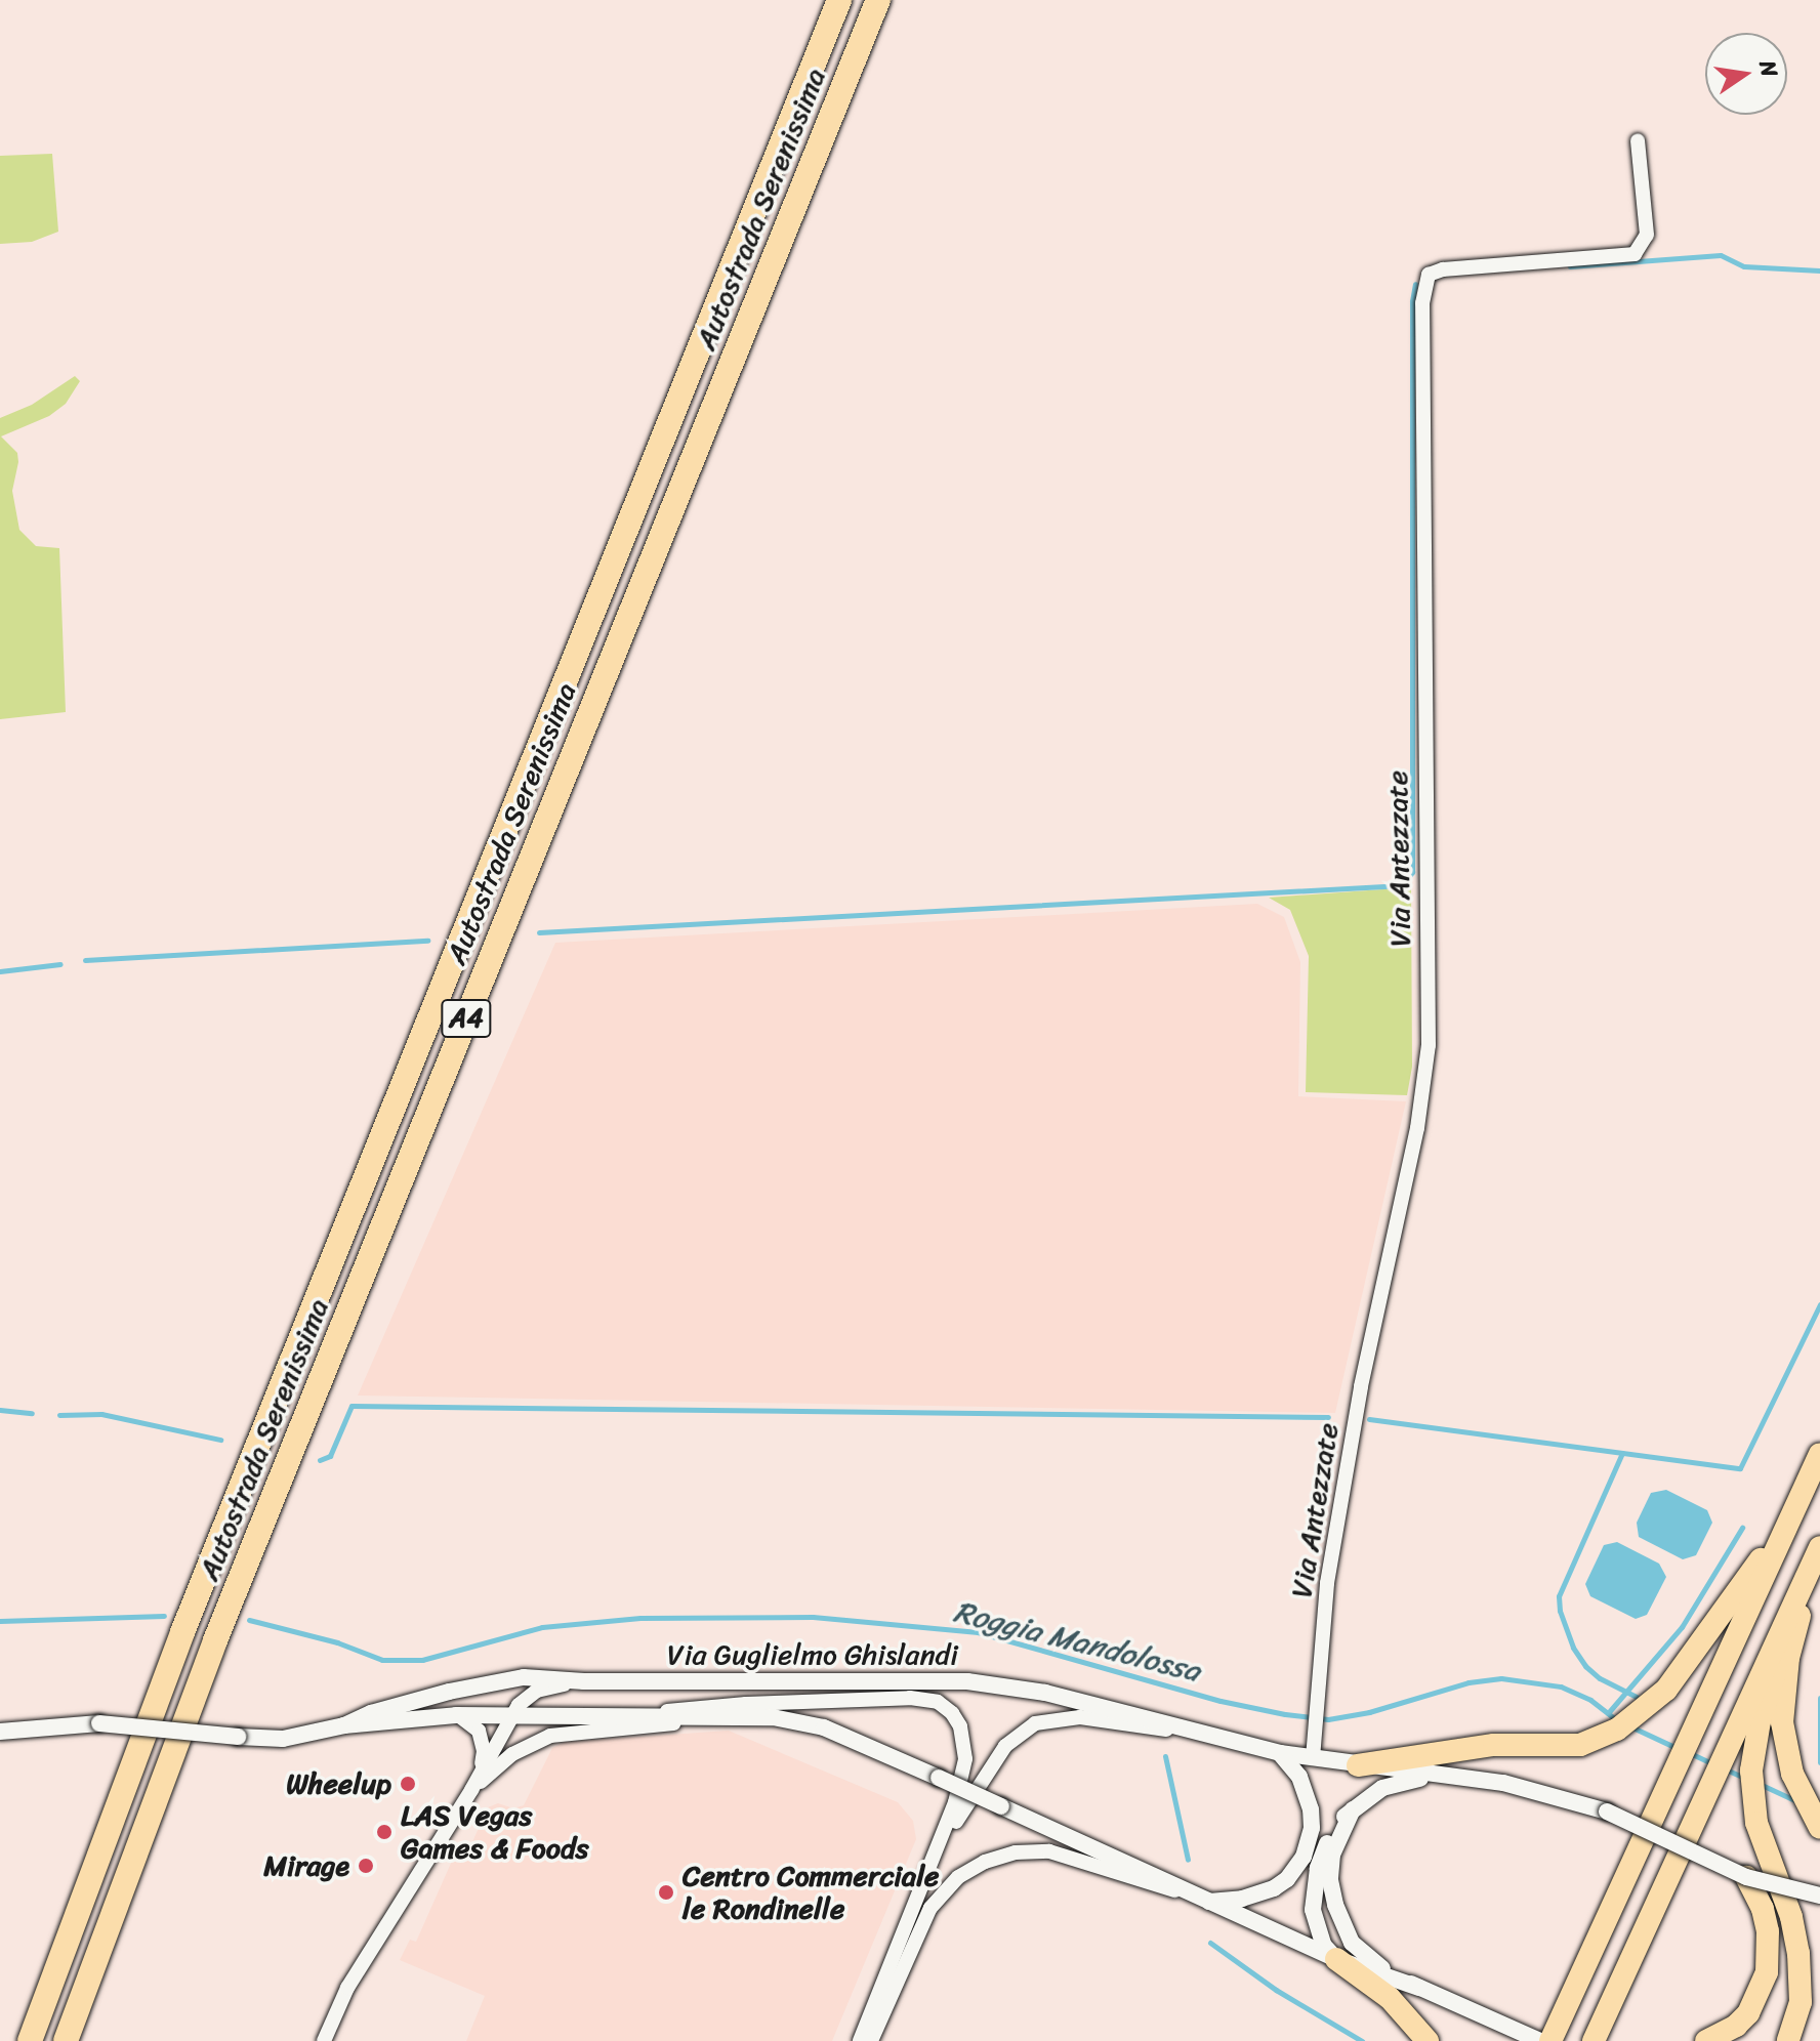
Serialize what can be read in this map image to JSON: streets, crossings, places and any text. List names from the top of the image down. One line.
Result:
{"streets":{"highway":["Autostrada Serenissima","A4"],"street":["Via Antezzate","Via Guglielmo Ghislandi"]},"crossings":[["Via Antezzate","Via Guglielmo Ghislandi"]],"water":["Roggia Mandolossa"],"places":["Wheelup","LAS Vegas Games & Foods","Mirage","Centro Commerciale le Rondinelle"],"north":"right"}
